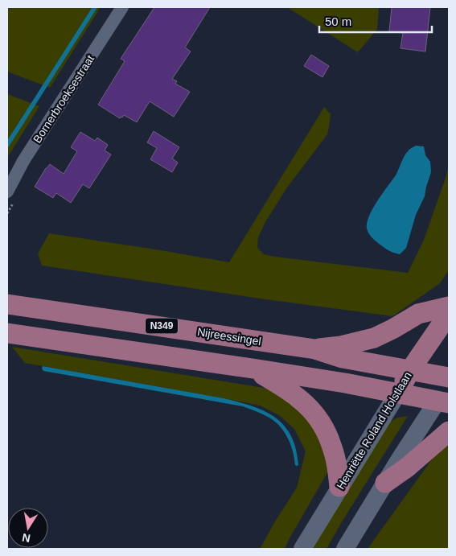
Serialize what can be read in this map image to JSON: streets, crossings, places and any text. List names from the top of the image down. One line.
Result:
{"streets":{"main road":["N349","Nijreessingel","Henriëtte Roland Holstlaan"],"street":["Bornerbroeksestraat"]},"crossings":[["N349","Nijreessingel"],["Nijreessingel","Henriëtte Roland Holstlaan"]],"scale_bar":"50 m","north":"bottom"}
